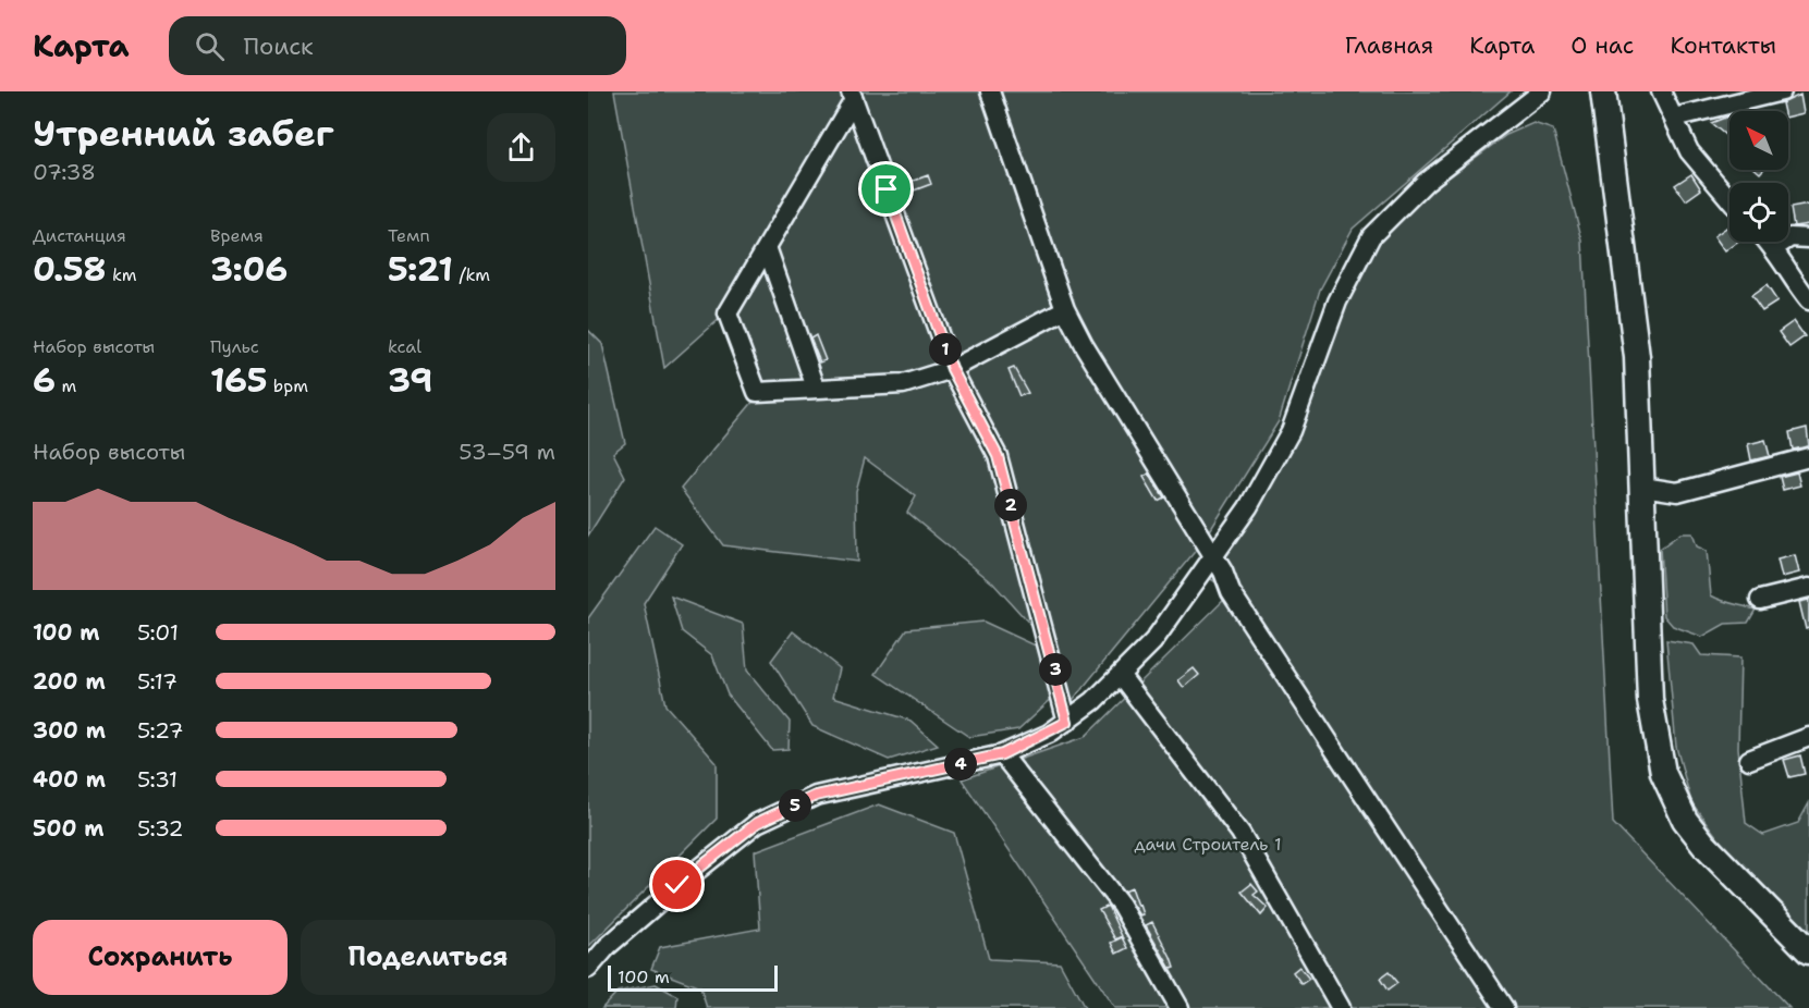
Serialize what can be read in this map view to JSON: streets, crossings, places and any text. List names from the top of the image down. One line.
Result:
{"parks":["дачи Строитель 1"],"scale_bar":"100 m","north":"top left","page":{"header":"Карта","search":"Поиск","nav":["Главная","Карта","О нас","Контакты"],"heading":["Утренний забег","07:38"],"stats":[["Дистанция","0.58 km"],["Время","3:06"],["Темп","5:21 /km"],["Набор высоты","6 m"],["Пульс","165 bpm"],["kcal","39"]],"pins":["1","2","3","4","5"],"chart":["Набор высоты","53–59 m"],"list":[{"name":"100 m","note":"5:01"},{"name":"200 m","note":"5:17"},{"name":"300 m","note":"5:27"},{"name":"400 m","note":"5:31"},{"name":"500 m","note":"5:32"}],"buttons":["Сохранить","Поделиться"],"scale":"100 m"}}
